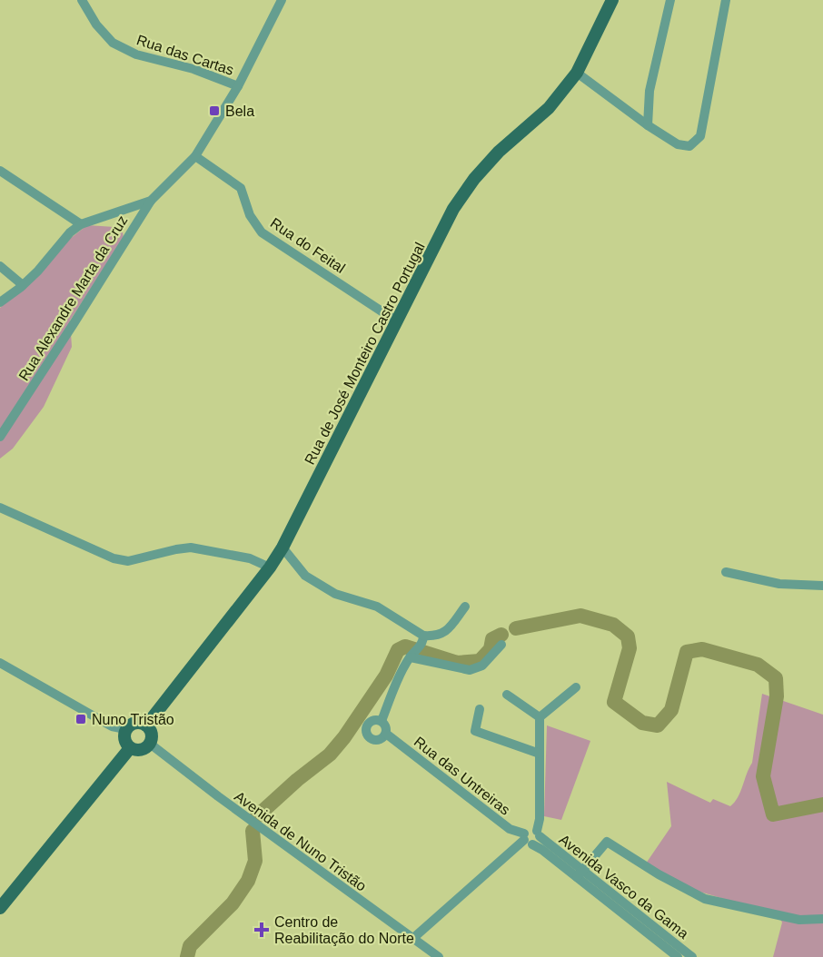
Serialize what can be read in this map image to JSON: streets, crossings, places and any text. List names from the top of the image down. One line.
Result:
{"streets":{"main road":["Rua de José Monteiro Castro Portugal"],"street":["Rua das Cartas","Rua do Feital","Rua Alexandre Marta da Cruz","Rua das Untreiras","Avenida de Nuno Tristão","Avenida Vasco da Gama"]},"crossings":[["Rua do Feital","Rua de José Monteiro Castro Portugal"],["Rua de José Monteiro Castro Portugal","Avenida de Nuno Tristão"],["Rua das Untreiras","Avenida Vasco da Gama"]],"places":{"transit":["Bela","Nuno Tristão"],"health":["Centro de Reabilitação do Norte"]}}
